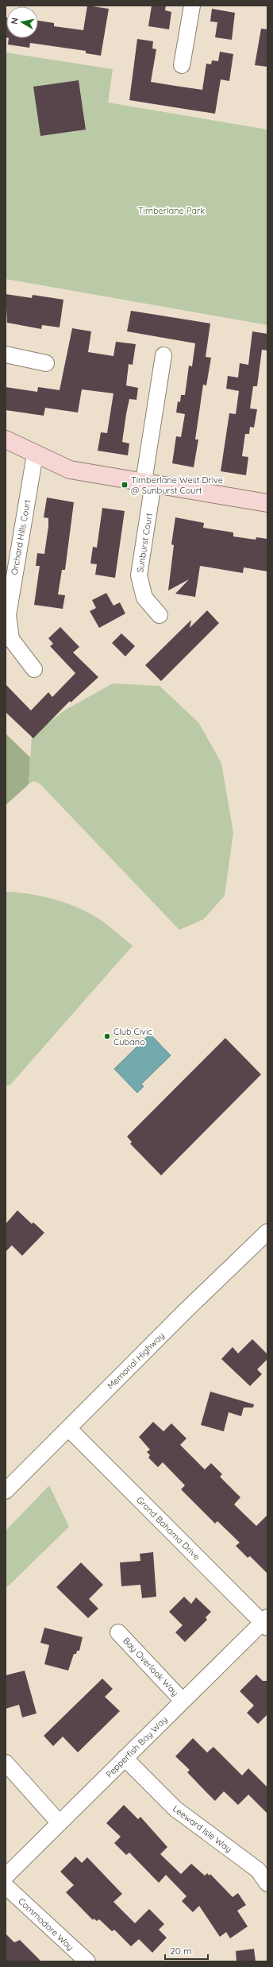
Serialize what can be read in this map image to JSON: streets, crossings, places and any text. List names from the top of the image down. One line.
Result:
{"streets":{"street":["Orchard Hills Court","Sunburst Court","Memorial Highway","Grand Bahama Drive","Bay Overlook Way","Pepperfish Bay Way","Leeward Isle Way","Commodore Way"]},"crossings":[["Memorial Highway","Grand Bahama Drive"],["Grand Bahama Drive","Pepperfish Bay Way"],["Bay Overlook Way","Pepperfish Bay Way"],["Pepperfish Bay Way","Leeward Isle Way"]],"parks":["Timberlane Park"],"places":{"transit":["Timberlane West Drive @ Sunburst Court"],"other":["Club Civic Cubano"]},"scale_bar":"20 m","north":"left"}
